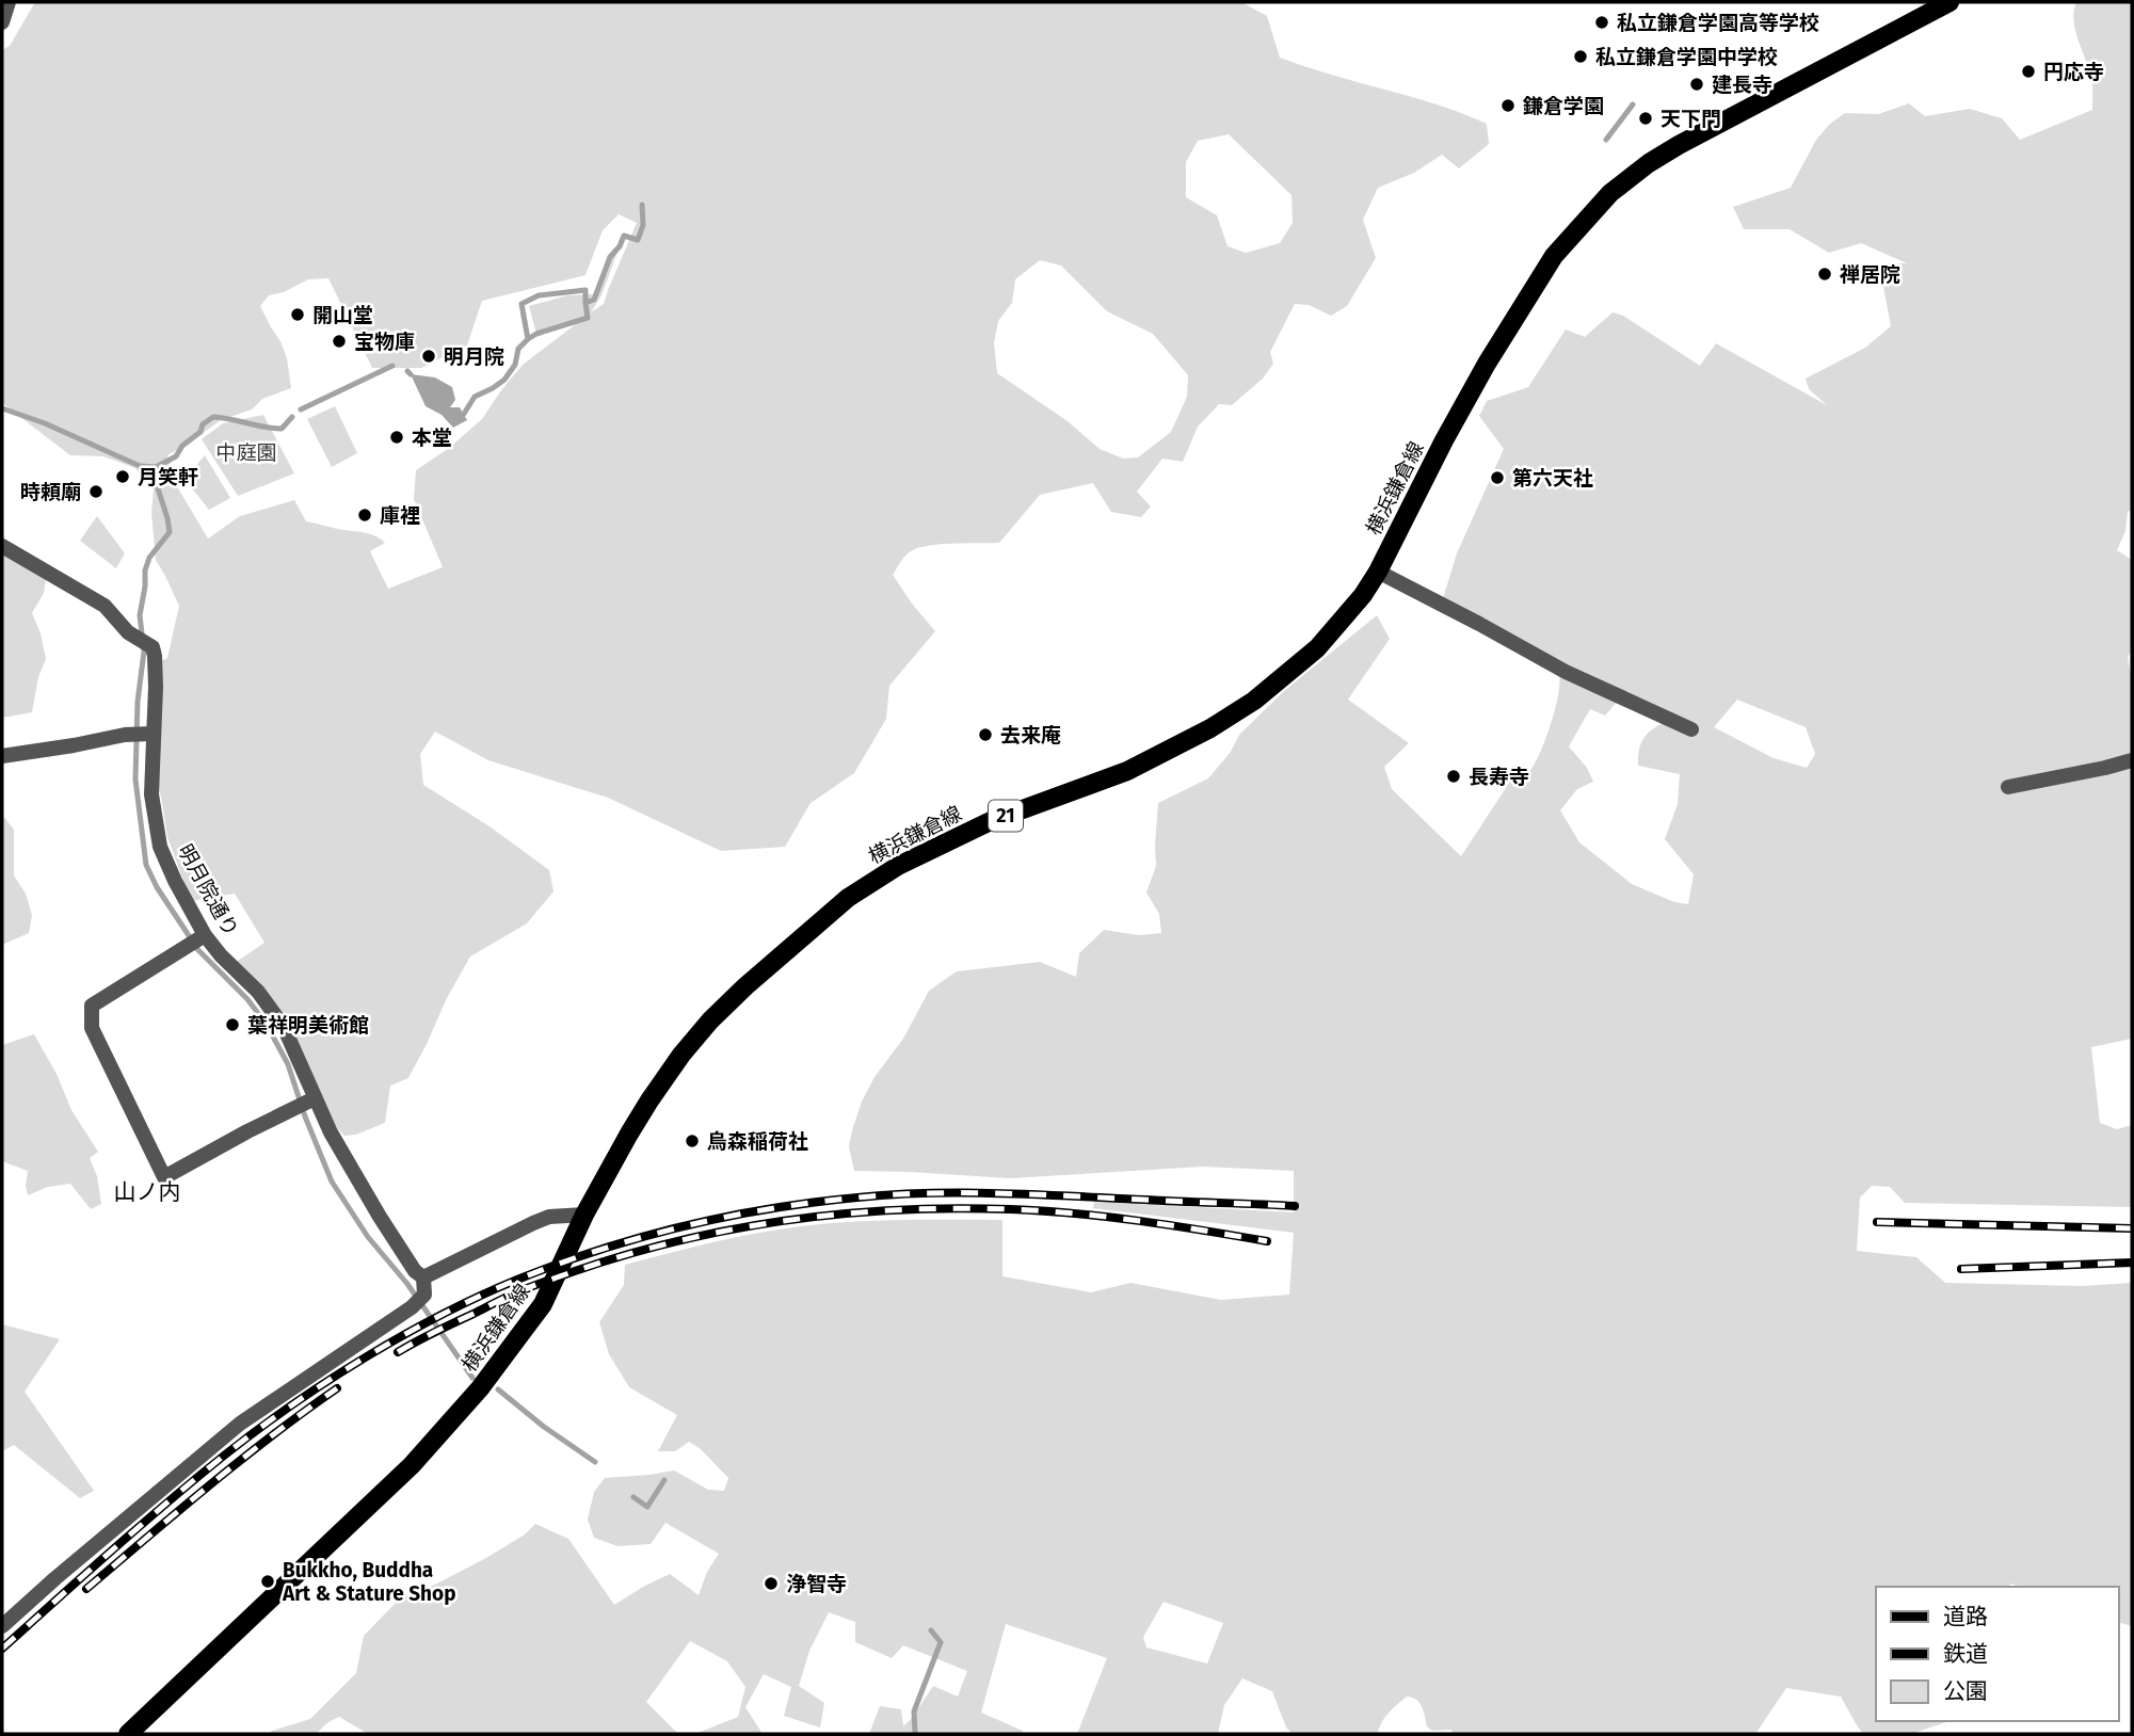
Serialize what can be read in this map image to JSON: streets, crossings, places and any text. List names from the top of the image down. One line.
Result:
{"streets":{"main road":["横浜鎌倉線","21"],"street":["明月院通り"]},"districts":["山ノ内"],"parks":["中庭園"],"places":["私立鎌倉学園高等学校","私立鎌倉学園中学校","円応寺","建長寺","鎌倉学園","天下門","禅居院","開山堂","宝物庫","明月院","本堂","月笑軒","第六天社","時頼廟","庫裡","去来庵","長寿寺","葉祥明美術館","烏森稲荷社","Bukkho, Buddha Art & Stature Shop","浄智寺"],"legend":["道路","鉄道","公園"]}
